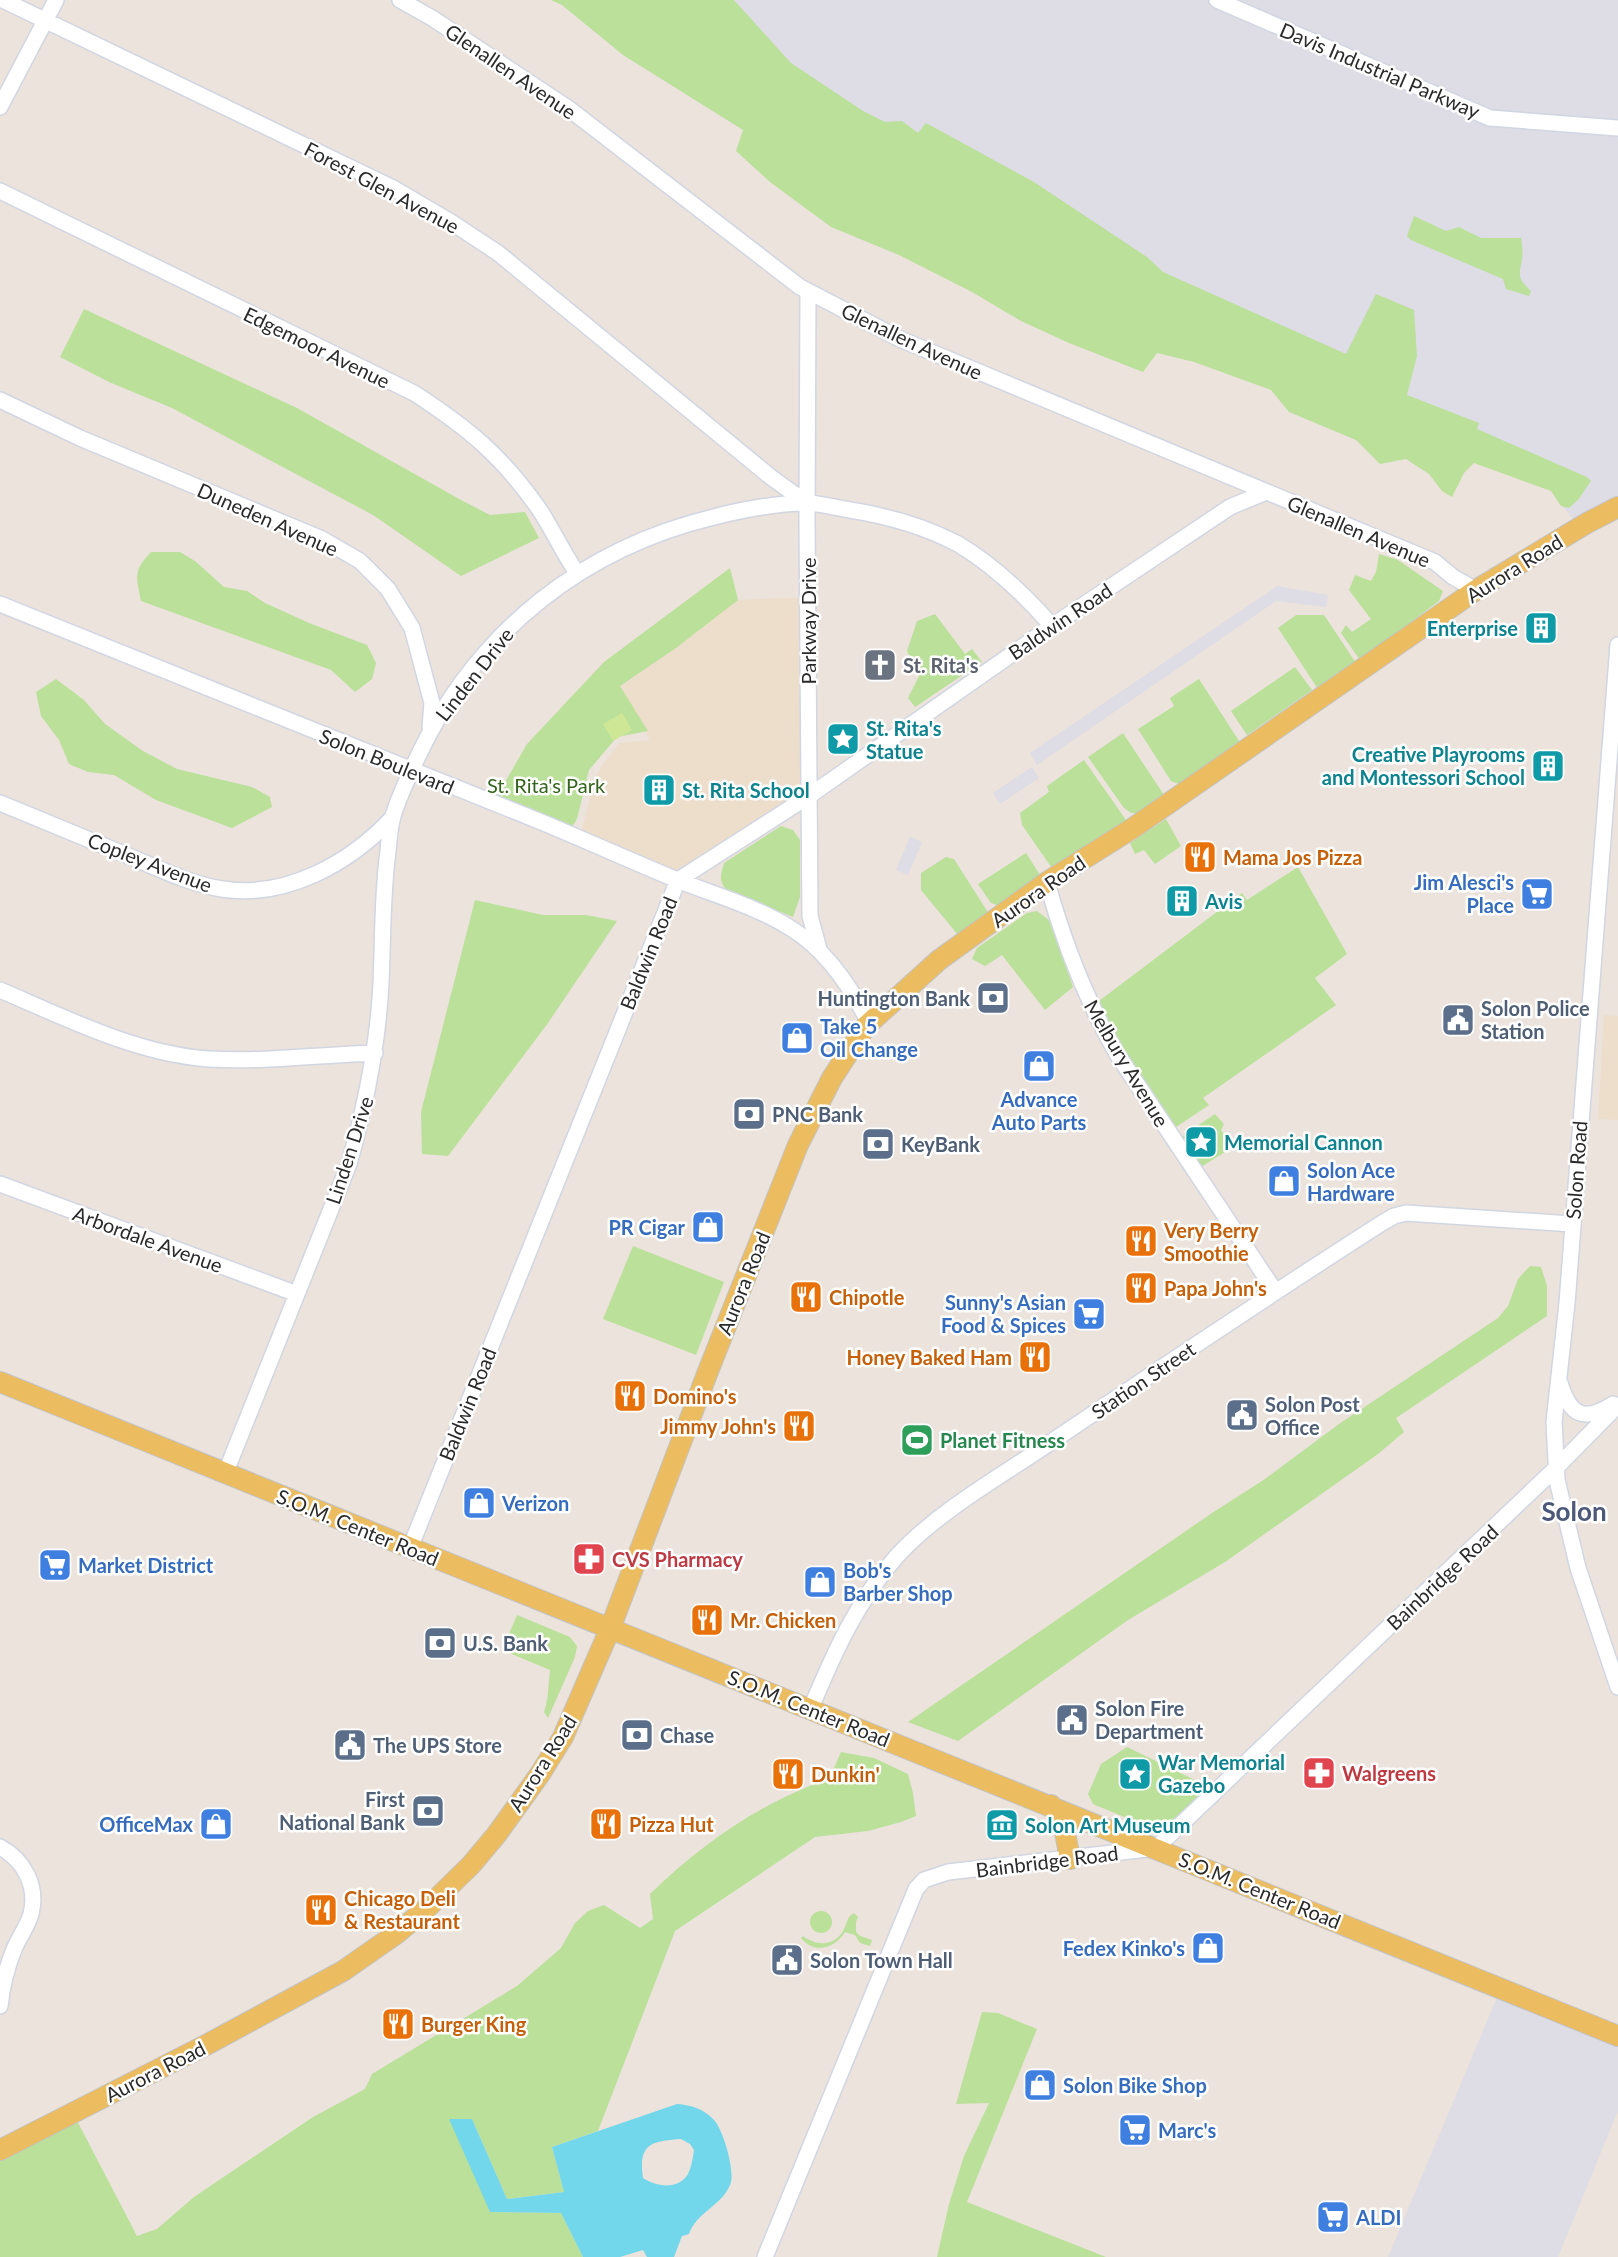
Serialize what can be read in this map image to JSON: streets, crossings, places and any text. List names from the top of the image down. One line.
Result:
{"streets":{"main road":["Aurora Road","S.O.M. Center Road"],"street":["Davis Industrial Parkway","Glenallen Avenue","Forest Glen Avenue","Edgemoor Avenue","Duneden Avenue","Parkway Drive","Baldwin Road","Linden Drive","Solon Boulevard","Copley Avenue","Melbury Avenue","Solon Road","Arbordale Avenue","Station Street","Bainbridge Road"]},"crossings":[["Glenallen Avenue","Aurora Road"],["Glenallen Avenue","Parkway Drive"],["Glenallen Avenue","Baldwin Road"],["Forest Glen Avenue","Parkway Drive"],["Forest Glen Avenue","Linden Drive"],["Edgemoor Avenue","Linden Drive"],["Duneden Avenue","Linden Drive"],["Aurora Road","Solon Boulevard"],["Aurora Road","Melbury Avenue"],["Aurora Road","S.O.M. Center Road"],["Parkway Drive","Baldwin Road"],["Parkway Drive","Linden Drive"],["Parkway Drive","Solon Boulevard"],["Baldwin Road","Linden Drive"],["Baldwin Road","Solon Boulevard"],["Baldwin Road","S.O.M. Center Road"],["Linden Drive","Solon Boulevard"],["Linden Drive","Copley Avenue"],["Linden Drive","Arbordale Avenue"],["Linden Drive","S.O.M. Center Road"],["Melbury Avenue","Station Street"],["Solon Road","Station Street"],["Solon Road","Bainbridge Road"],["Station Street","S.O.M. Center Road"],["S.O.M. Center Road","Bainbridge Road"]],"districts":["Solon"],"parks":["St. Rita's Park"],"places":{"building":["Enterprise","Creative Playrooms and Montessori School","St. Rita School","Avis"],"church":["St. Rita's"],"place":["St. Rita's Statue","Memorial Cannon","War Memorial Gazebo"],"restaurant":["Mama Jos Pizza","Very Berry Smoothie","Papa John's","Chipotle","Honey Baked Ham","Domino's","Jimmy John's","Mr. Chicken","Dunkin'","Pizza Hut","Chicago Deli & Restaurant","Burger King"],"supermarket":["Jim Alesci's Place","Sunny's Asian Food & Spices","Market District","Marc's","ALDI"],"bank":["Huntington Bank","PNC Bank","KeyBank","U.S. Bank","Chase","First National Bank"],"public building":["Solon Police Station","Solon Post Office","Solon Fire Department","The UPS Store","Solon Town Hall"],"shop":["Take 5 Oil Change","Advance Auto Parts","Solon Ace Hardware","PR Cigar","Verizon","Bob's Barber Shop","OfficeMax","Fedex Kinko's","Solon Bike Shop"],"sports":["Planet Fitness"],"pharmacy":["CVS Pharmacy","Walgreens"],"museum":["Solon Art Museum"]}}
